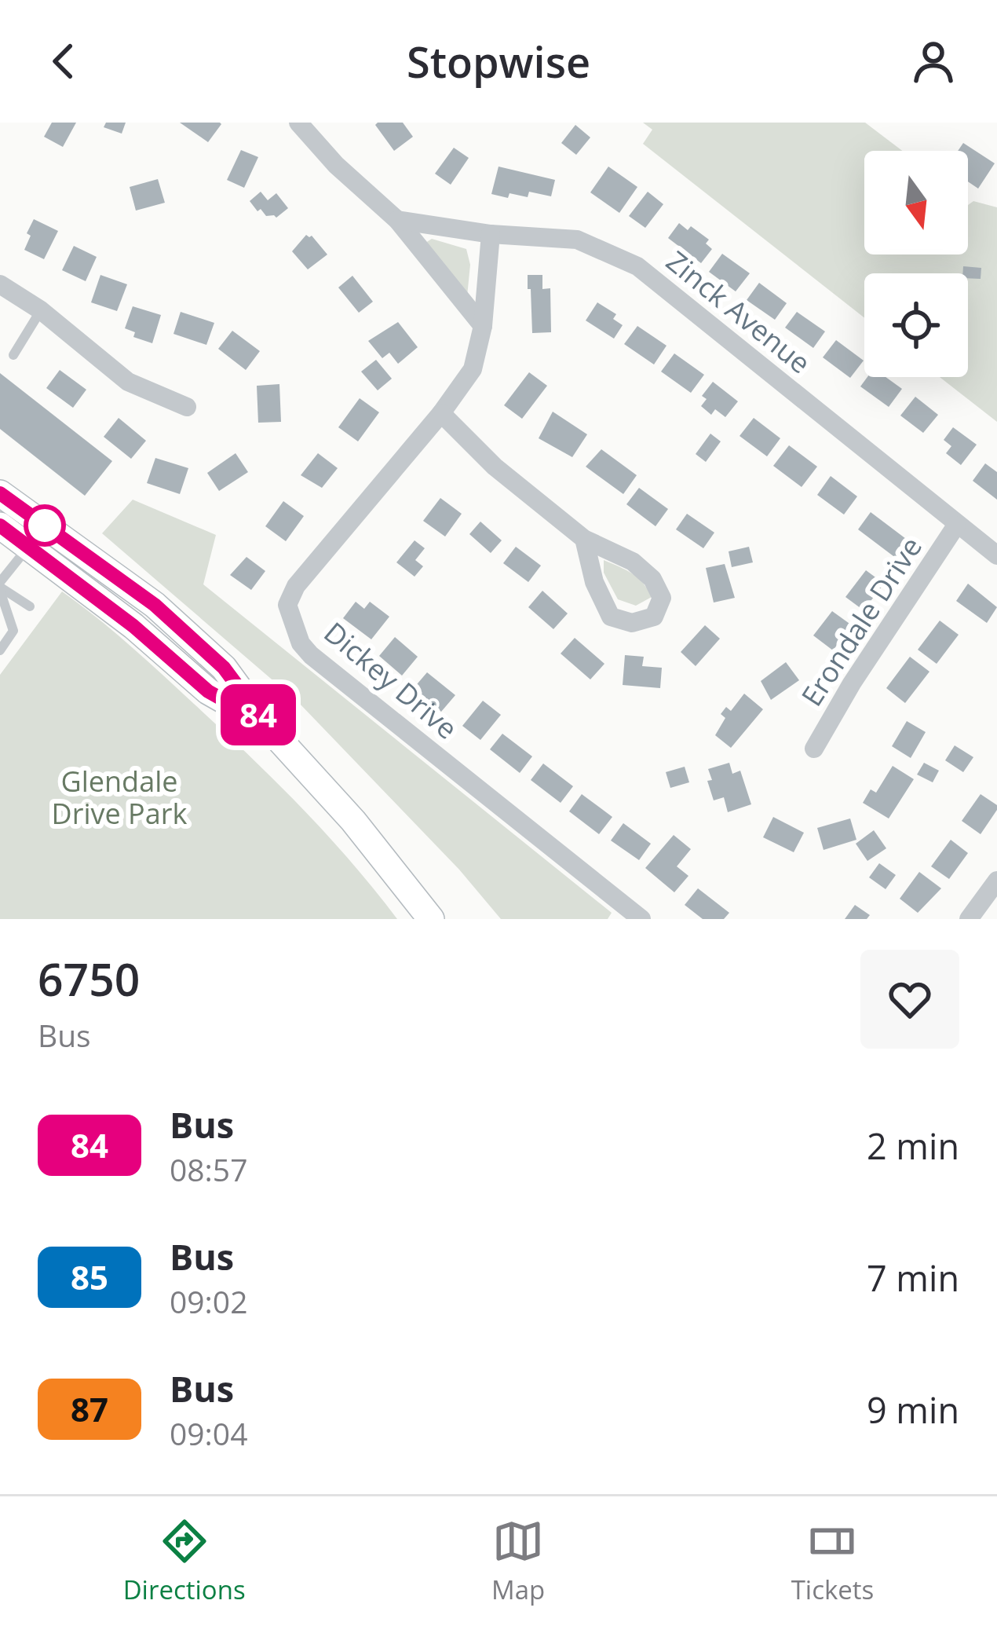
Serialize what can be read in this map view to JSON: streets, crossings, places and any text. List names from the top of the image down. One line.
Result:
{"streets":{"street":["Zinck Avenue","Erondale Drive","Dickey Drive"]},"crossings":[["Zinck Avenue","Erondale Drive"],["Zinck Avenue","Dickey Drive"]],"parks":["Glendale Drive Park"],"lines":["bus line 84"],"north":"bottom","page":{"header":"Stopwise","on_map":"84","heading":["6750","Bus"],"list":[{"mark":"84","name":"Bus","note":"08:57","value":"2 min"},{"mark":"85","name":"Bus","note":"09:02","value":"7 min"},{"mark":"87","name":"Bus","note":"09:04","value":"9 min"}],"tabs":["Directions","Map","Tickets"]}}
